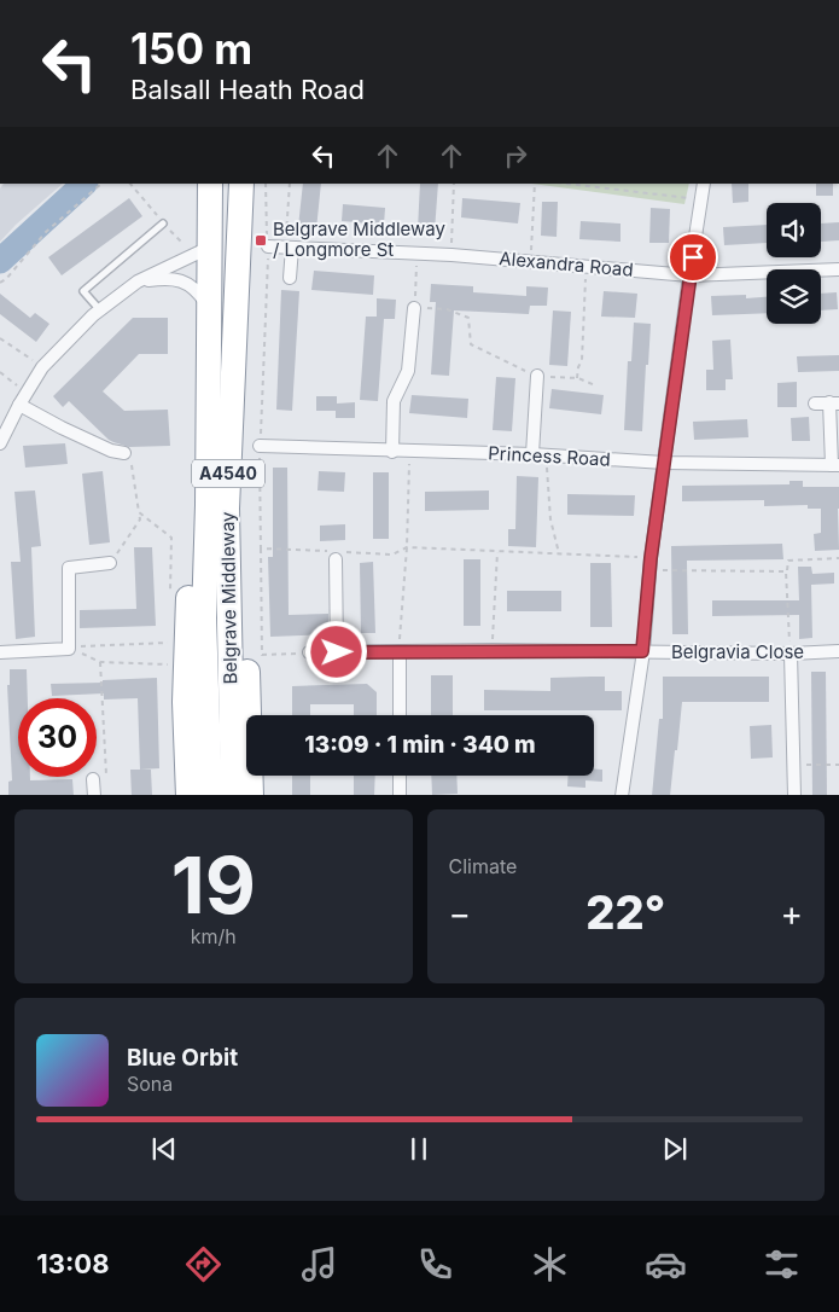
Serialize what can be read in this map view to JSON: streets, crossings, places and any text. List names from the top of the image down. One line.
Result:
{"streets":{"highway":["A4540","Belgrave Middleway"],"street":["Alexandra Road","Princess Road","Belgravia Close"]},"places":{"transit":["Belgrave Middleway / Longmore St"]},"page":{"turn":["150 m","Balsall Heath Road"],"limit":"30","trip":"13:09 · 1 min · 340 m","tile":[["19","km/h"],"Climate"],"heat":["−","22°","+"],"song":["Blue Orbit","Sona"],"tabs":"13:08"}}
